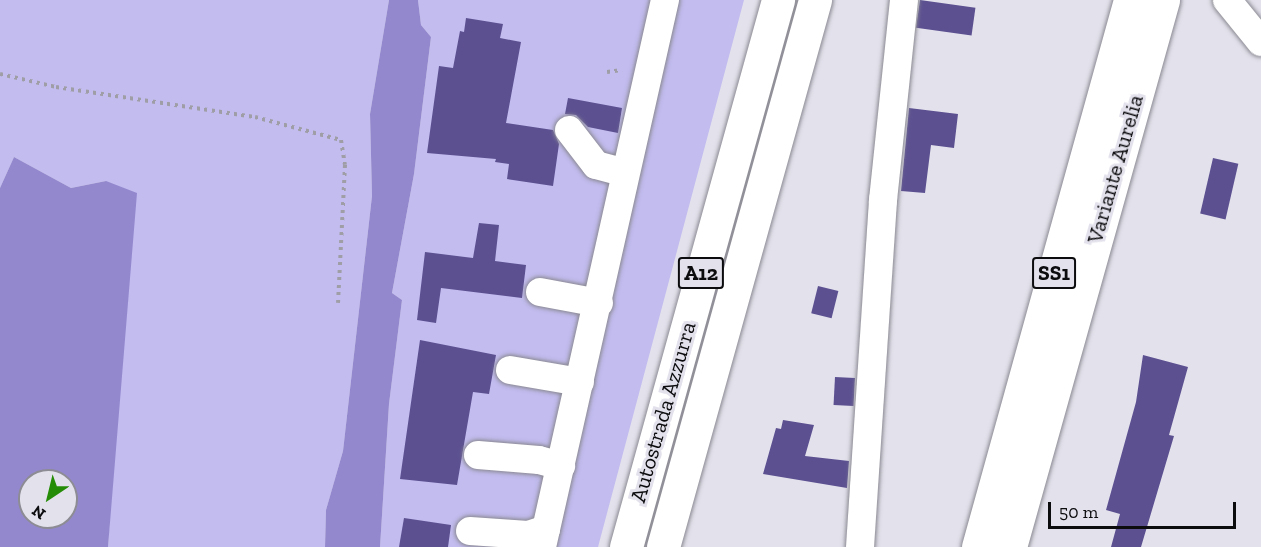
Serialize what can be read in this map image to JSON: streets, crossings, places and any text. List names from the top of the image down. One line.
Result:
{"streets":{"highway":["Variante Aurelia","A12","SS1","Autostrada Azzurra"]},"scale_bar":"50 m","north":"bottom left"}
